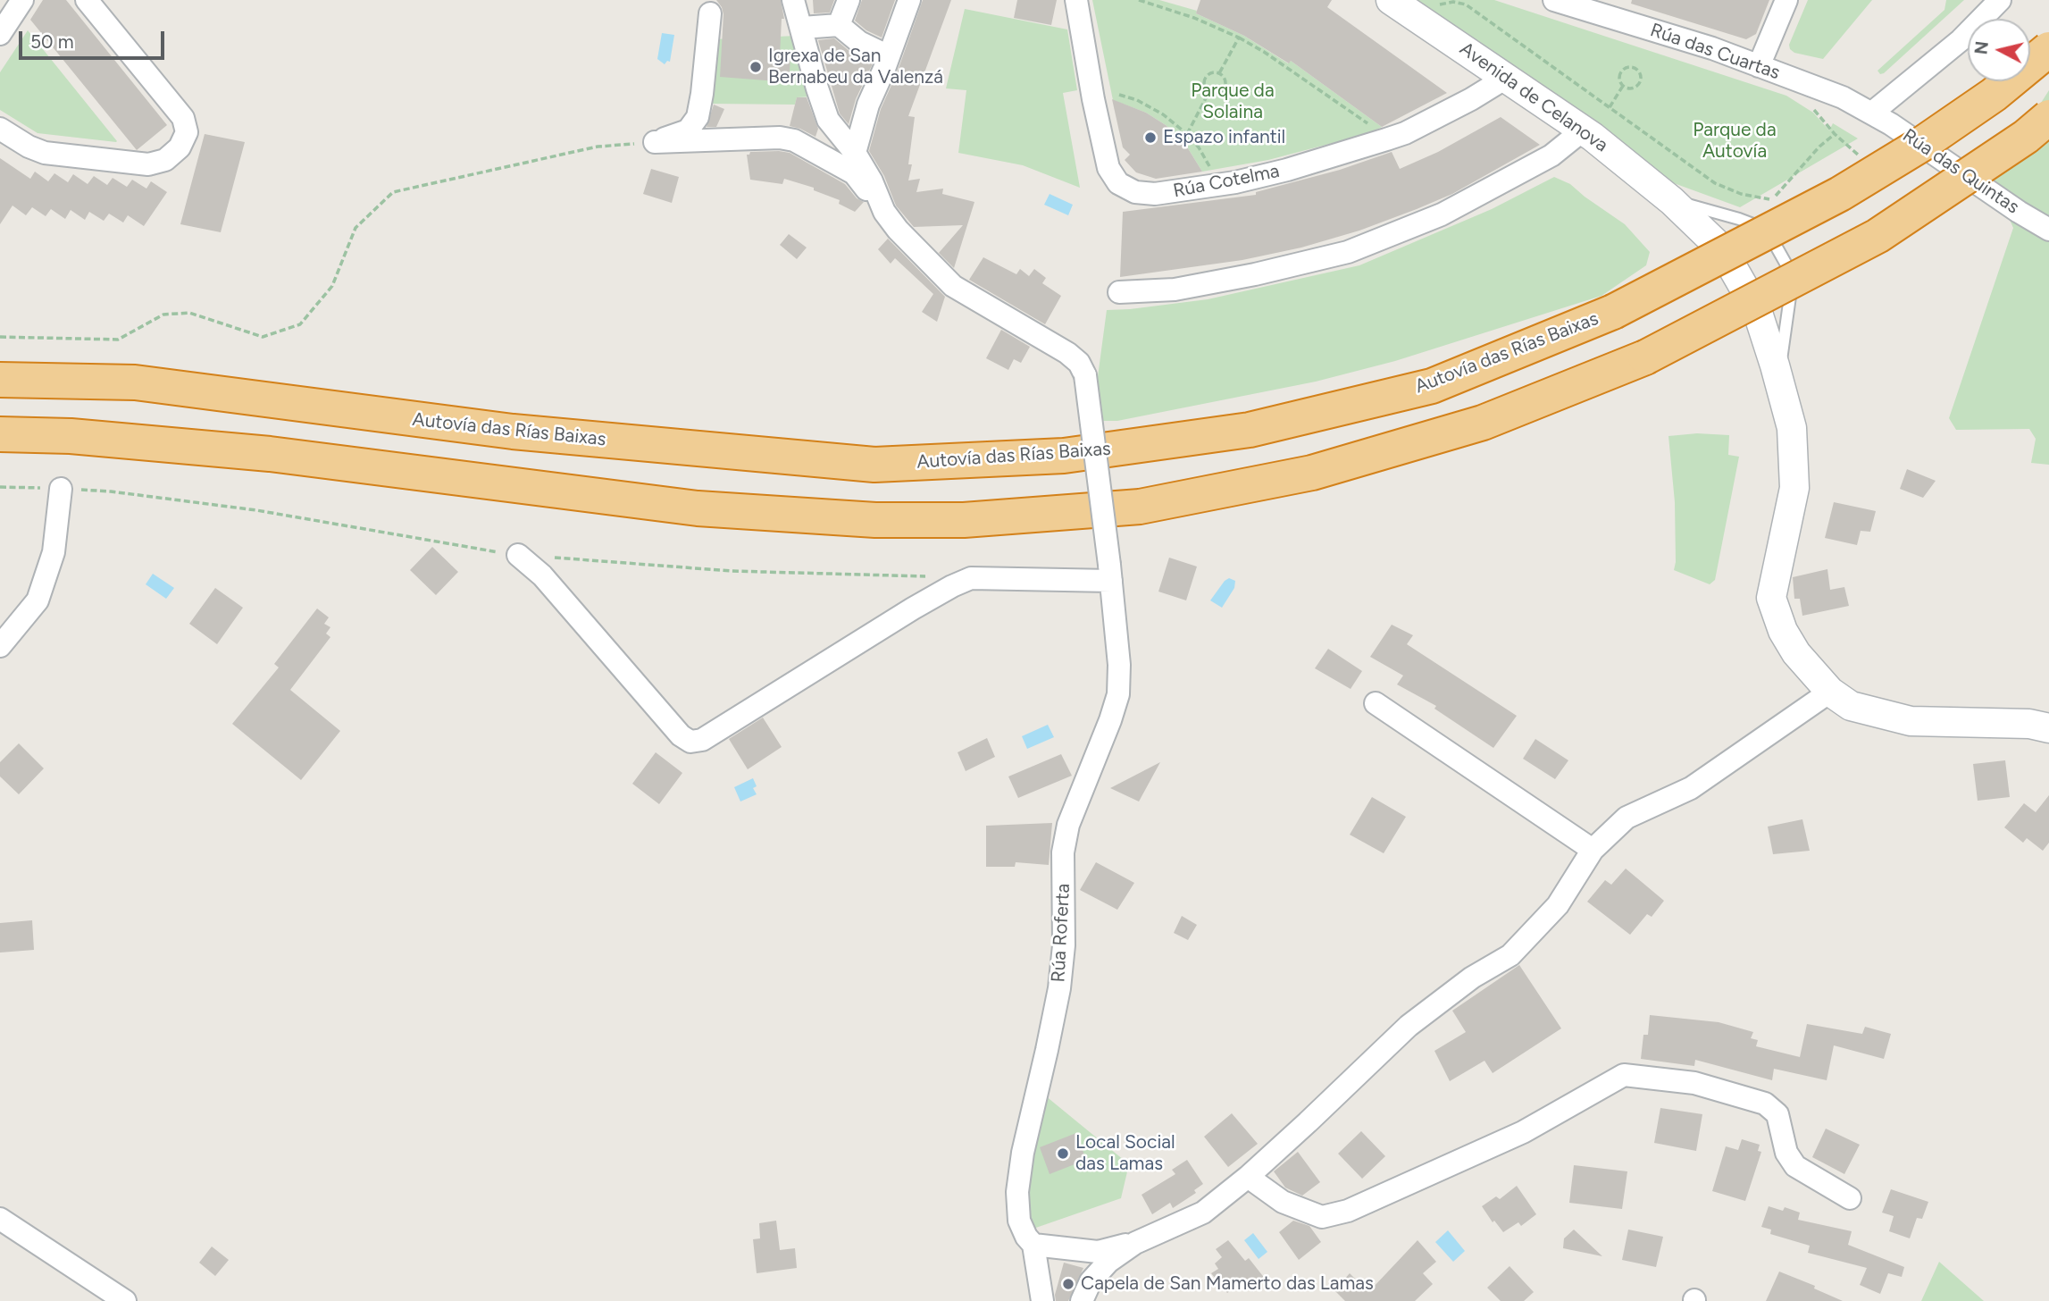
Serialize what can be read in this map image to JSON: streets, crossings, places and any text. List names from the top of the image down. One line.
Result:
{"streets":{"highway":["Autovía das Rías Baixas"],"street":["Rúa das Cuartas","Avenida de Celanova","Rúa das Quintas","Rúa Cotelma","Rúa Roferta"]},"crossings":[["Rúa das Cuartas","Rúa das Quintas"],["Avenida de Celanova","Rúa Cotelma"]],"parks":["Parque da Solaina","Parque da Autovía"],"places":["Igrexa de San Bernabeu da Valenzá","Espazo infantil","Local Social das Lamas","Capela de San Mamerto das Lamas"],"scale_bar":"50 m","north":"left"}
